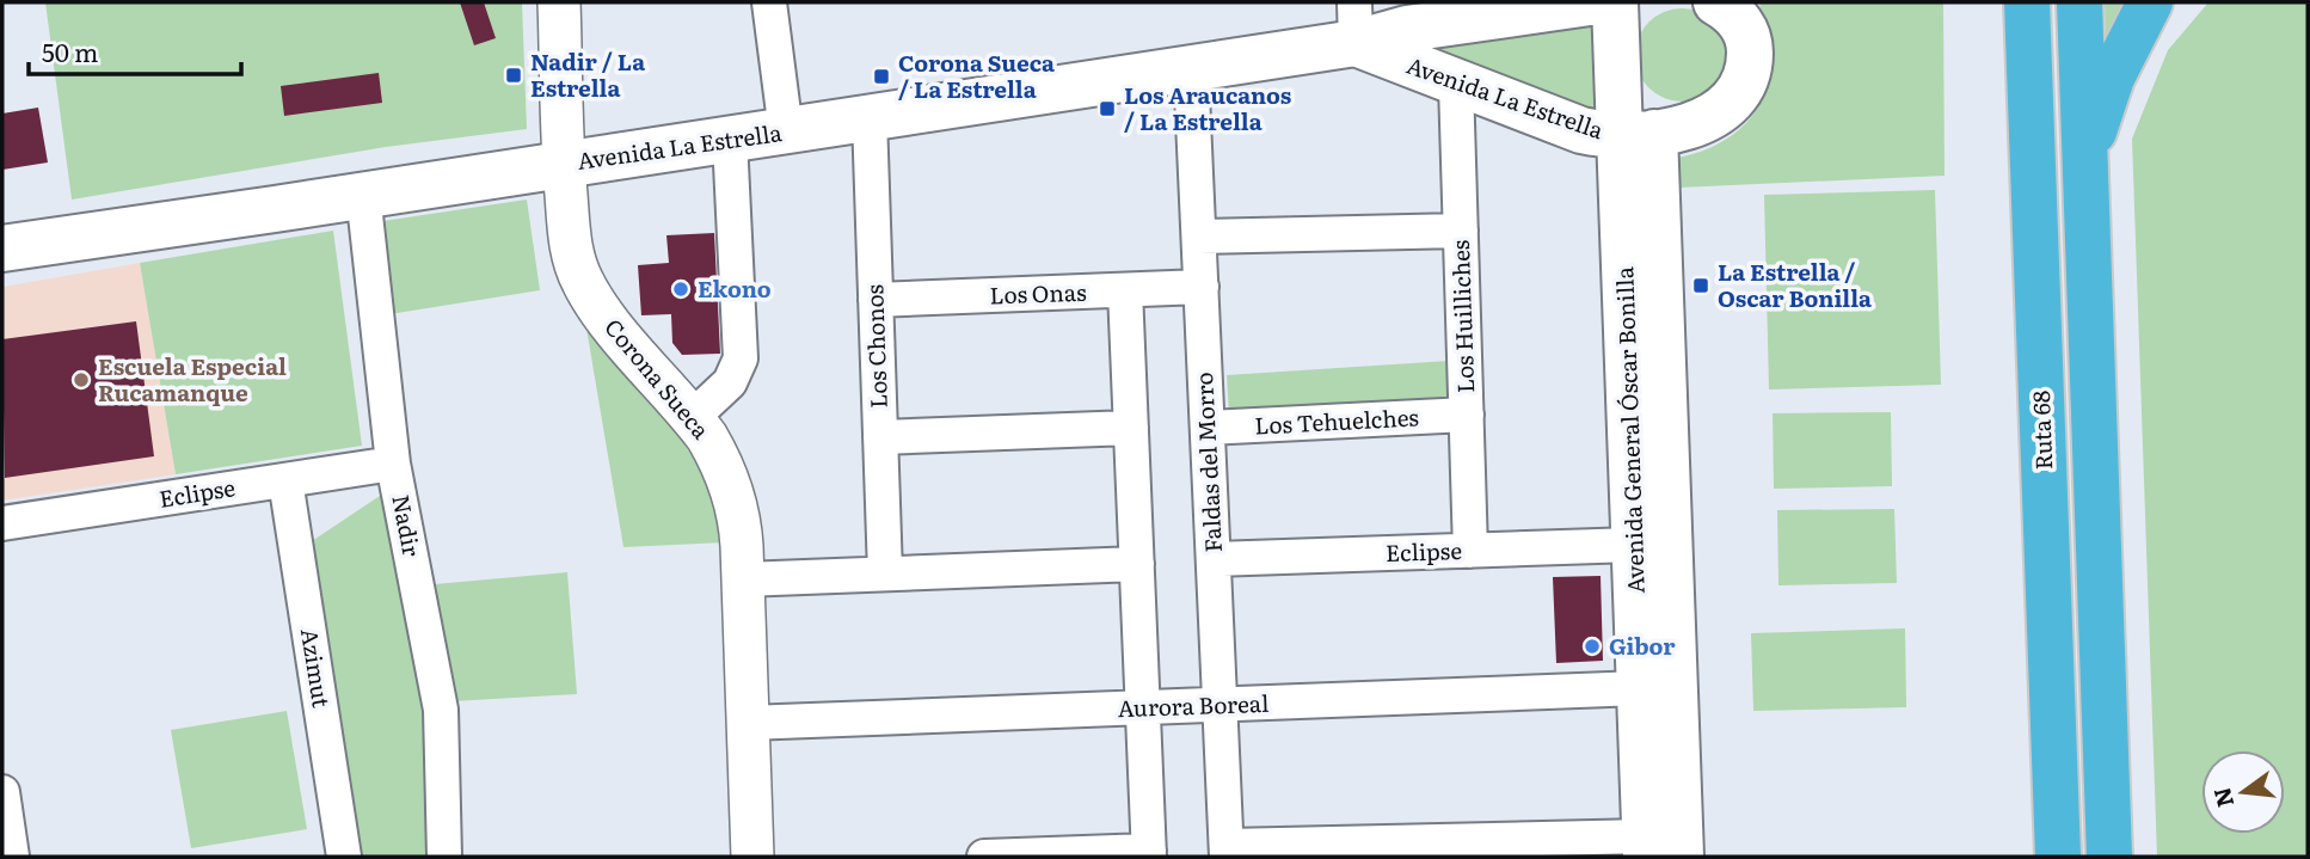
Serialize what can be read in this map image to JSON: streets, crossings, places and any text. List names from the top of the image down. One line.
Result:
{"streets":{"highway":["Ruta 68"],"main road":["Avenida La Estrella","Avenida General Óscar Bonilla"],"street":["Los Onas","Los Huilliches","Los Chonos","Corona Sueca","Los Tehuelches","Faldas del Morro","Eclipse","Nadir","Azimut","Aurora Boreal"]},"crossings":[["Avenida La Estrella","Los Huilliches"],["Avenida La Estrella","Los Chonos"],["Avenida La Estrella","Corona Sueca"],["Avenida La Estrella","Avenida General Óscar Bonilla"],["Avenida La Estrella","Faldas del Morro"],["Avenida La Estrella","Nadir"],["Los Onas","Los Chonos"],["Los Onas","Faldas del Morro"],["Los Huilliches","Los Tehuelches"],["Los Huilliches","Eclipse"],["Corona Sueca","Aurora Boreal"],["Los Tehuelches","Faldas del Morro"],["Avenida General Óscar Bonilla","Eclipse"],["Avenida General Óscar Bonilla","Aurora Boreal"],["Faldas del Morro","Eclipse"],["Faldas del Morro","Aurora Boreal"],["Eclipse","Nadir"],["Eclipse","Azimut"]],"places":{"transit":["Nadir / La Estrella","Corona Sueca / La Estrella","Los Araucanos / La Estrella","La Estrella / Oscar Bonilla"],"other":["Ekono","Escuela Especial Rucamanque","Gibor"]},"scale_bar":"50 m","north":"left"}
